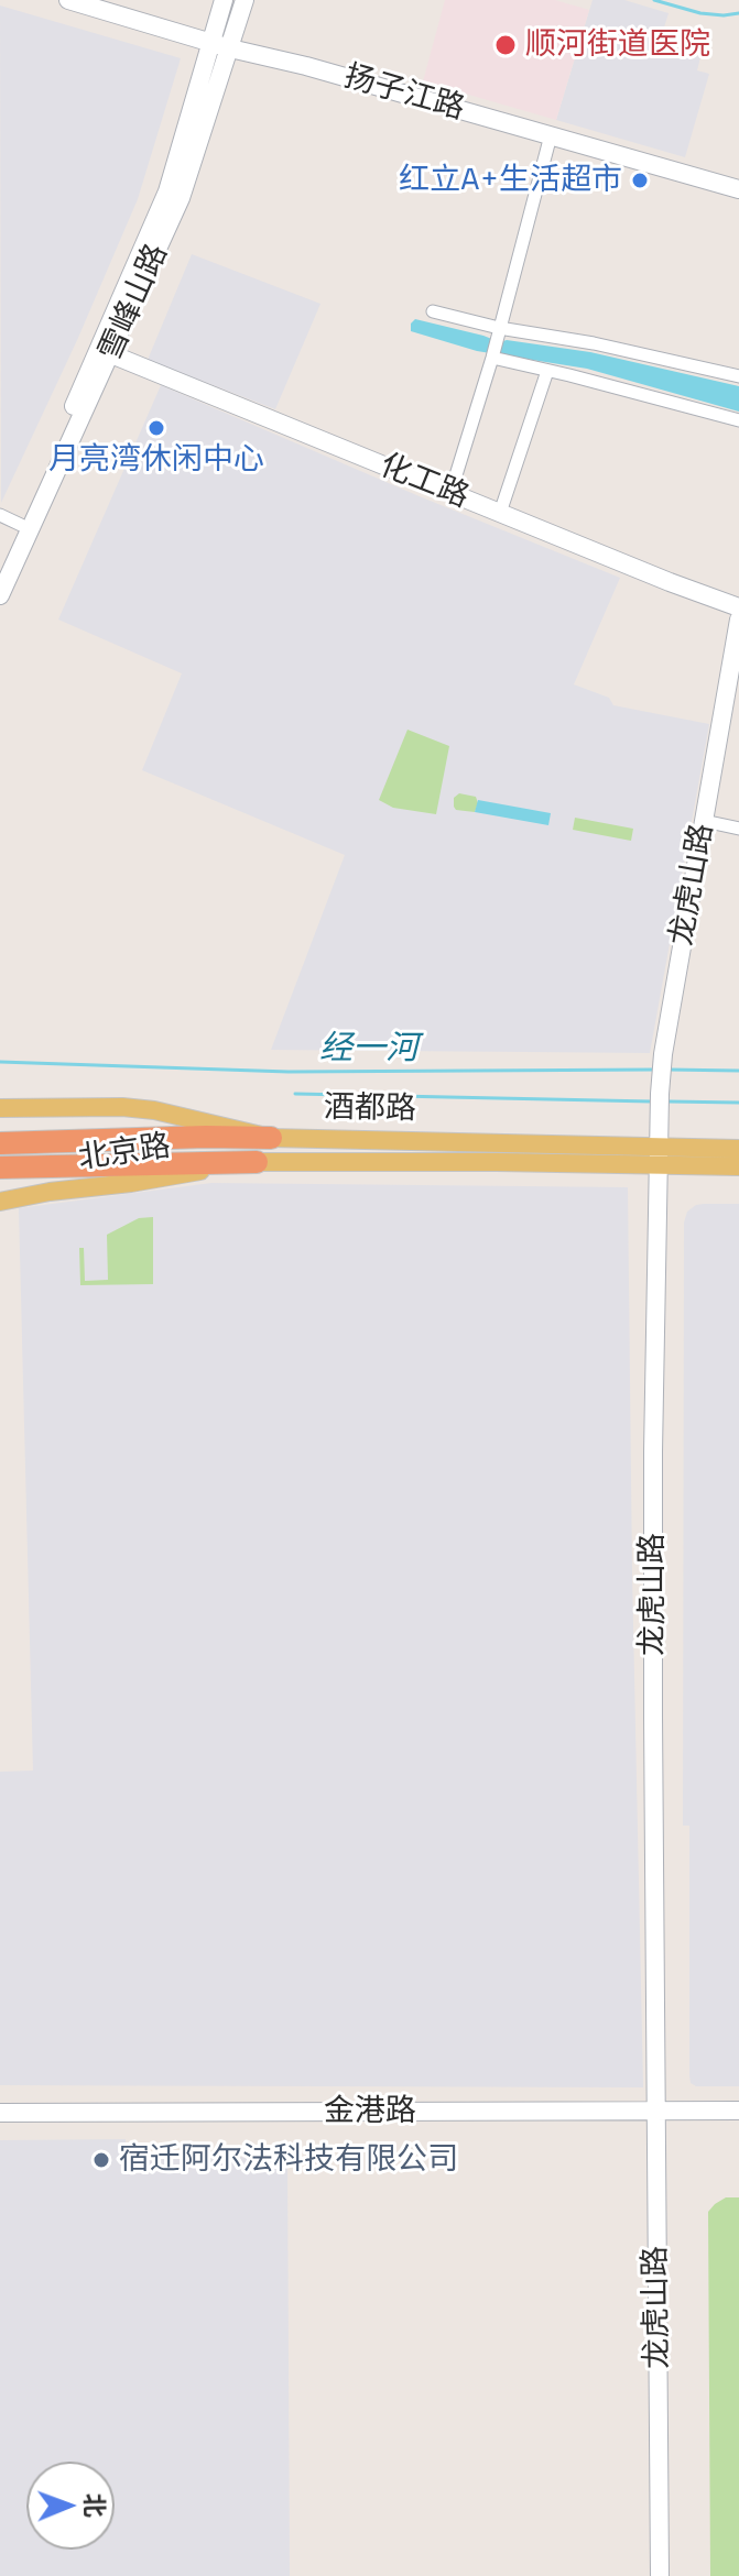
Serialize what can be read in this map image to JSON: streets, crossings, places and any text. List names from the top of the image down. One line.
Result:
{"streets":{"highway":["酒都路"],"main road":["北京路"],"street":["扬子江路","雪峰山路","化工路","龙虎山路","金港路"]},"crossings":[["扬子江路","雪峰山路"],["雪峰山路","化工路"],["龙虎山路","酒都路"],["龙虎山路","金港路"],["酒都路","北京路"]],"water":["经一河"],"places":["顺河街道医院","红立A+生活超市","月亮湾休闲中心","宿迁阿尔法科技有限公司"],"north":"right"}
